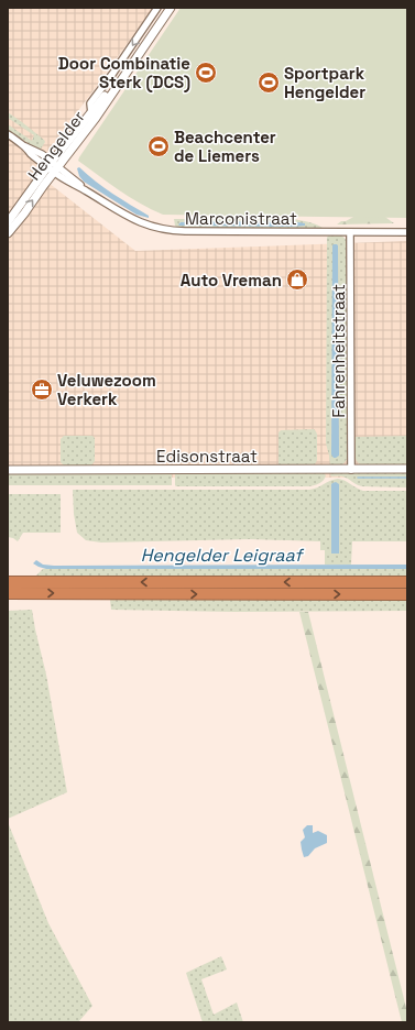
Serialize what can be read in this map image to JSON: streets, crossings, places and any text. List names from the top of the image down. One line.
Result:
{"streets":{"main road":["Hengelder","Edisonstraat"],"street":["Marconistraat","Fahrenheitstraat"]},"crossings":[["Hengelder","Marconistraat"],["Marconistraat","Fahrenheitstraat"],["Fahrenheitstraat","Edisonstraat"]],"water":["Hengelder Leigraaf"],"places":{"sports":["Door Combinatie Sterk (DCS)","Sportpark Hengelder","Beachcenter de Liemers"],"shop":["Auto Vreman"],"office":["Veluwezoom Verkerk"]}}
